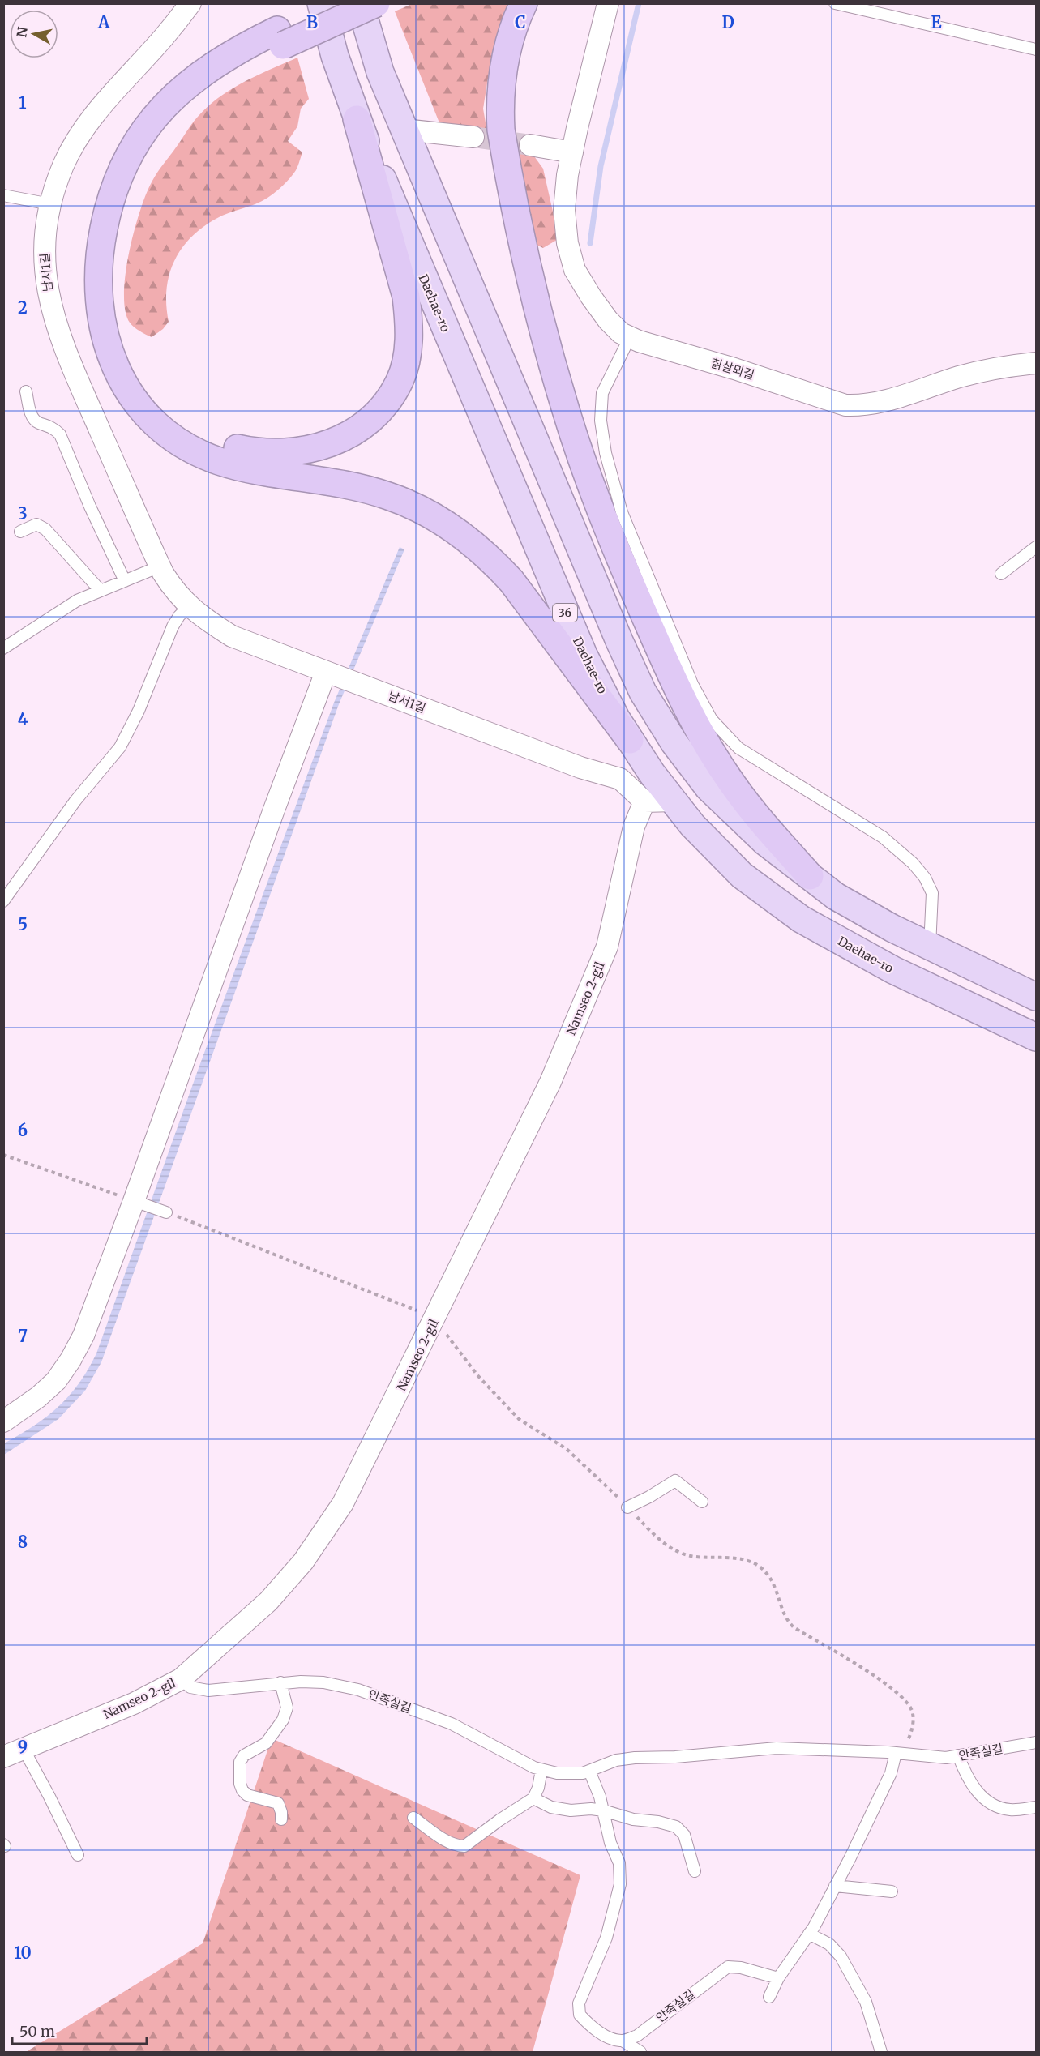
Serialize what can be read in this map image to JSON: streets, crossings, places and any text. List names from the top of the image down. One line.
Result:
{"streets":{"highway":["Daehae-ro","36"],"street":["남서1길","칡살뫼길","Namseo 2-gil"],"lane":["안족실길"]},"crossings":[["남서1길","Namseo 2-gil"],["Namseo 2-gil","안족실길"]],"scale_bar":"50 m","north":"left","grid":{"columns":["A","B","C","D","E"],"rows":["1","2","3","4","5","6","7","8","9","10"]}}
